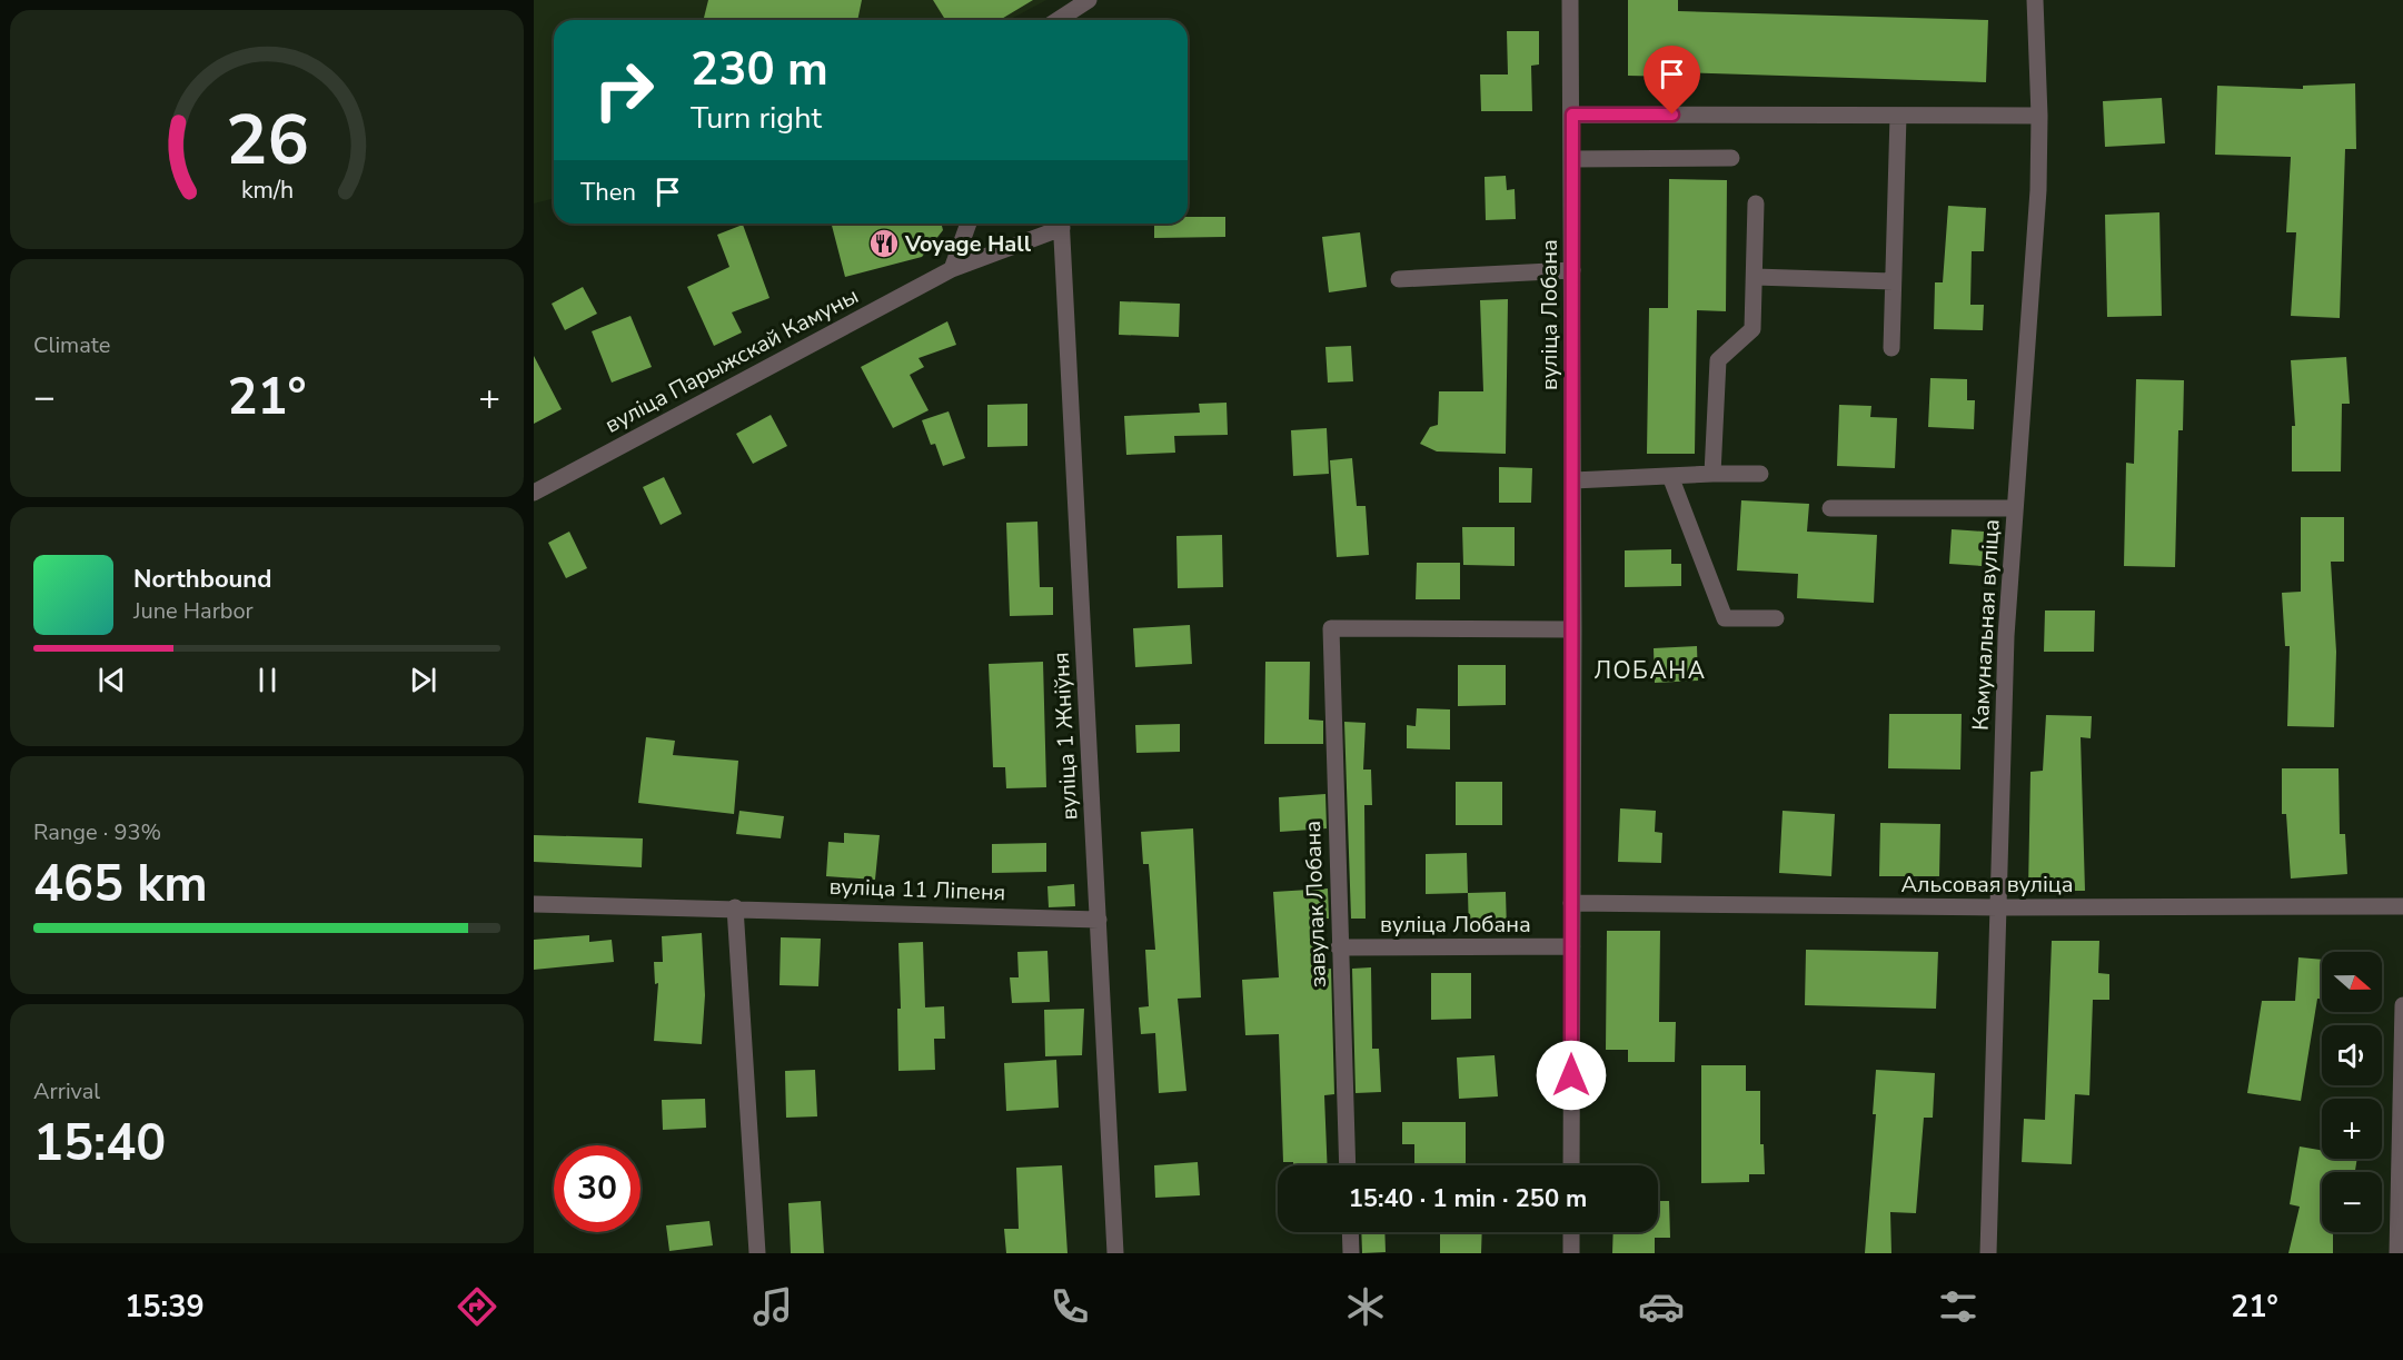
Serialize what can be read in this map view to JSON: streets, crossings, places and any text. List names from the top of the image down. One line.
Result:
{"streets":{"street":["вуліца Лобана","вуліца Парыжскай Камуны","Камунальная вуліца","вуліца 1 Жніўня","Альсовая вуліца","вуліца 11 Ліпеня","завулак Лобана"]},"crossings":[["вуліца Лобана","Альсовая вуліца"],["вуліца Лобана","завулак Лобана"],["Камунальная вуліца","Альсовая вуліца"],["вуліца 1 Жніўня","вуліца 11 Ліпеня"]],"districts":["ЛОБАНА"],"places":{"restaurant":["Voyage Hall"]},"north":"right","page":{"turn":["230 m","Turn right"],"then":"Then","tile":["Climate",["Range · 93%","465 km"],["Arrival","15:40"]],"heat":["−","21°","+"],"song":["Northbound","June Harbor"],"map_buttons":["+","−"],"limit":"30","trip":"15:40 · 1 min · 250 m","tabs":["15:39","21°"],"gauge":["26","km/h"]}}
